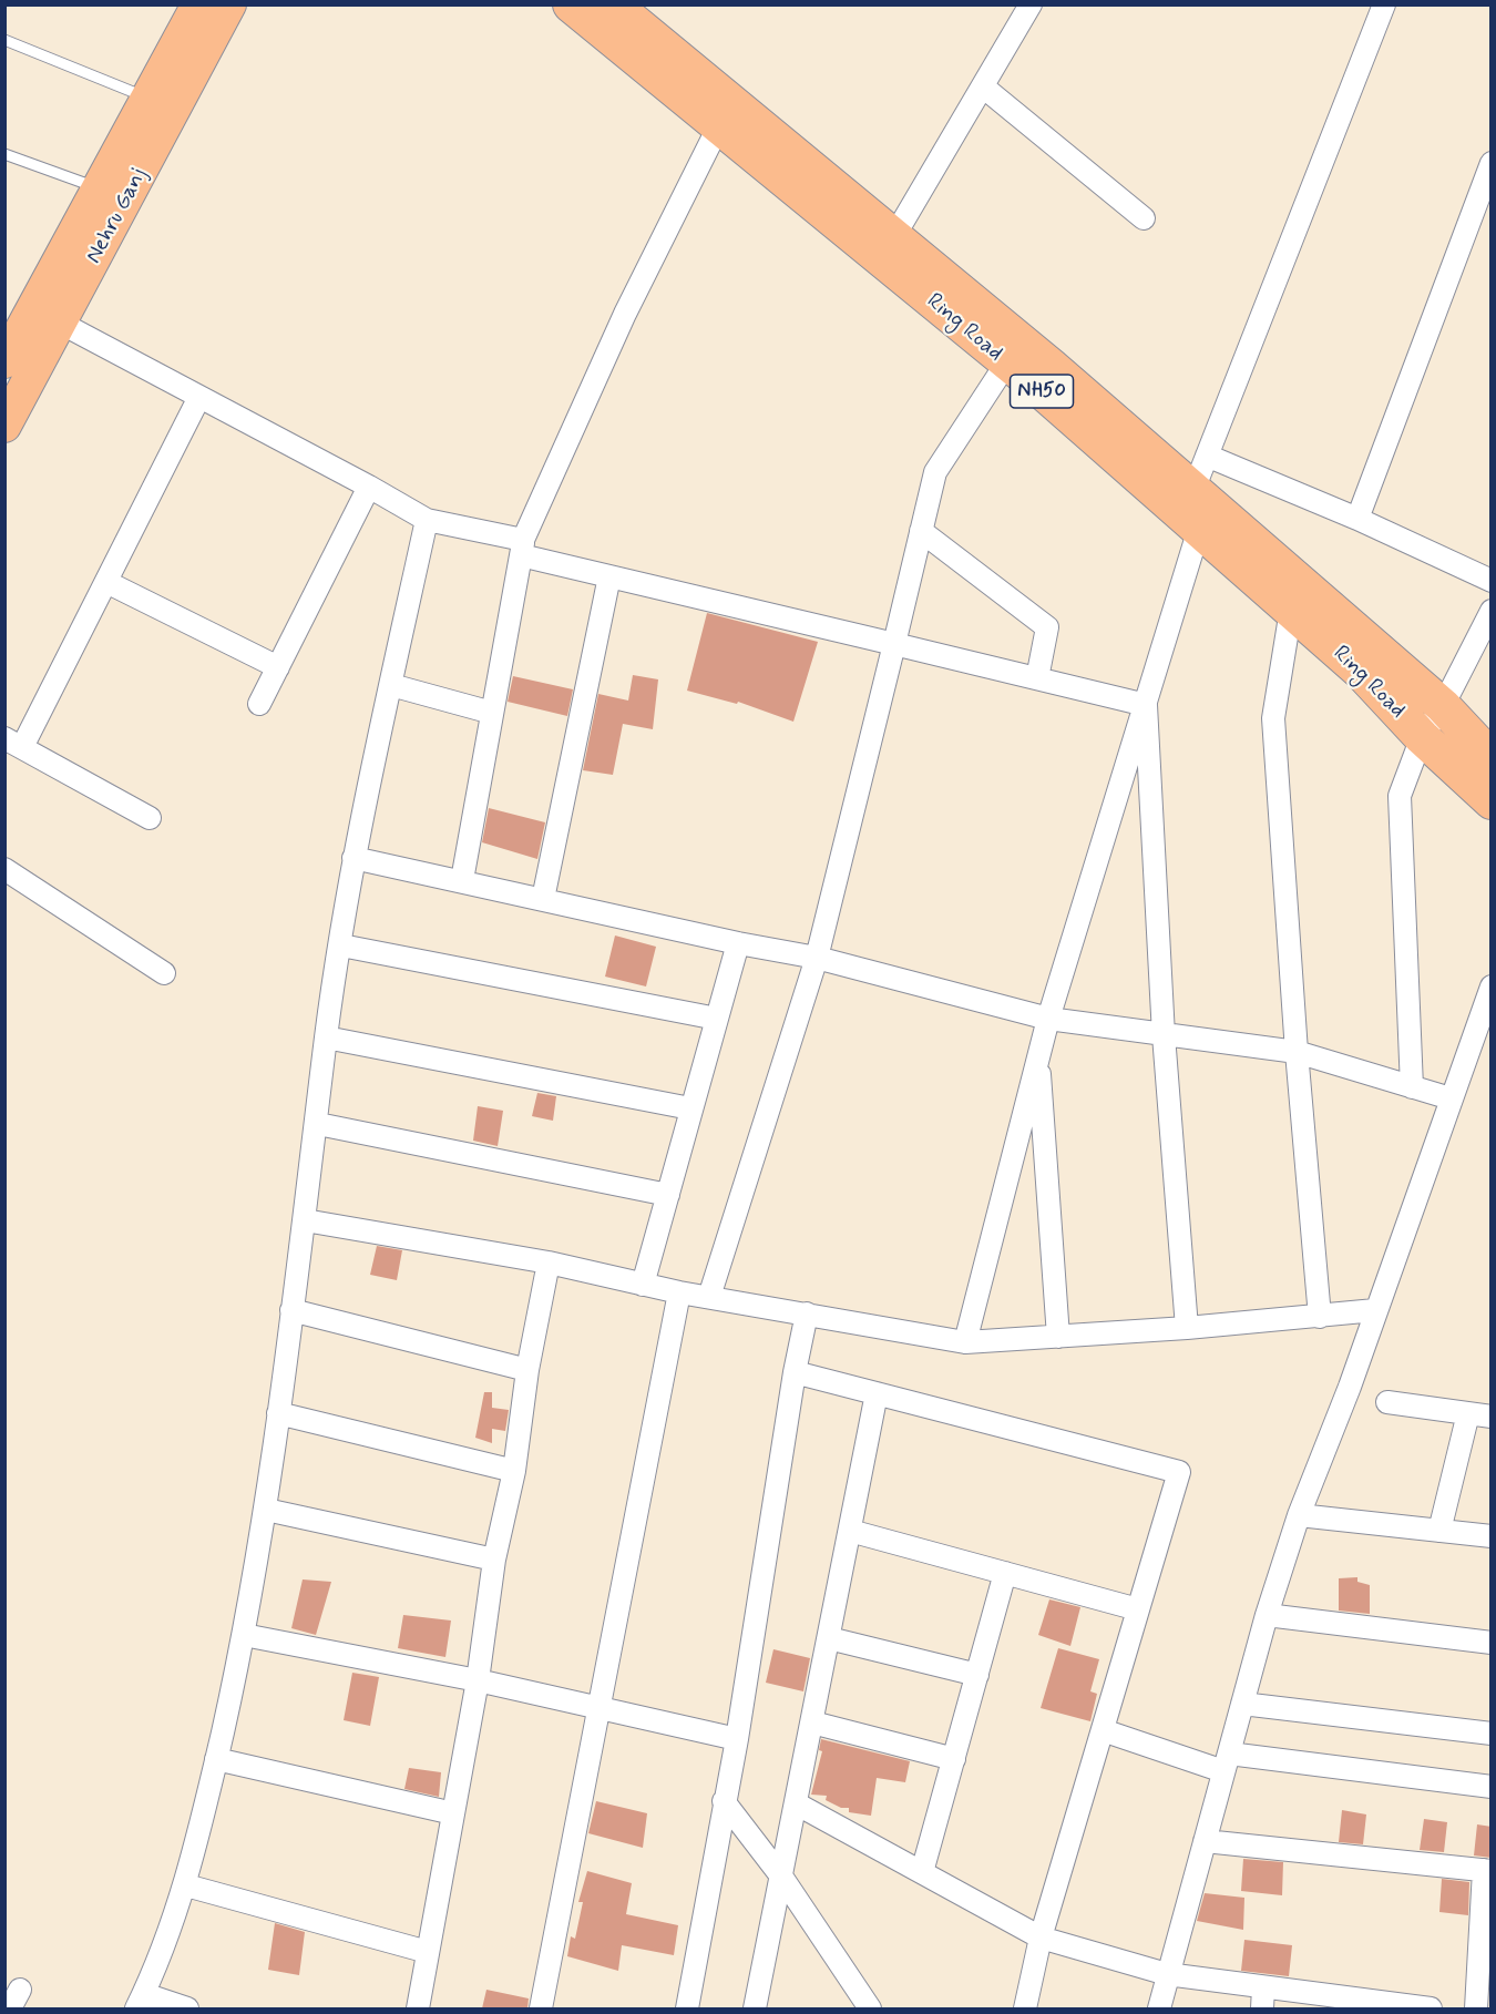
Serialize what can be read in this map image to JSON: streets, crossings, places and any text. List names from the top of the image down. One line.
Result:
{"streets":{"highway":["Ring Road","NH50"],"main road":["Nehru Ganj"]}}
